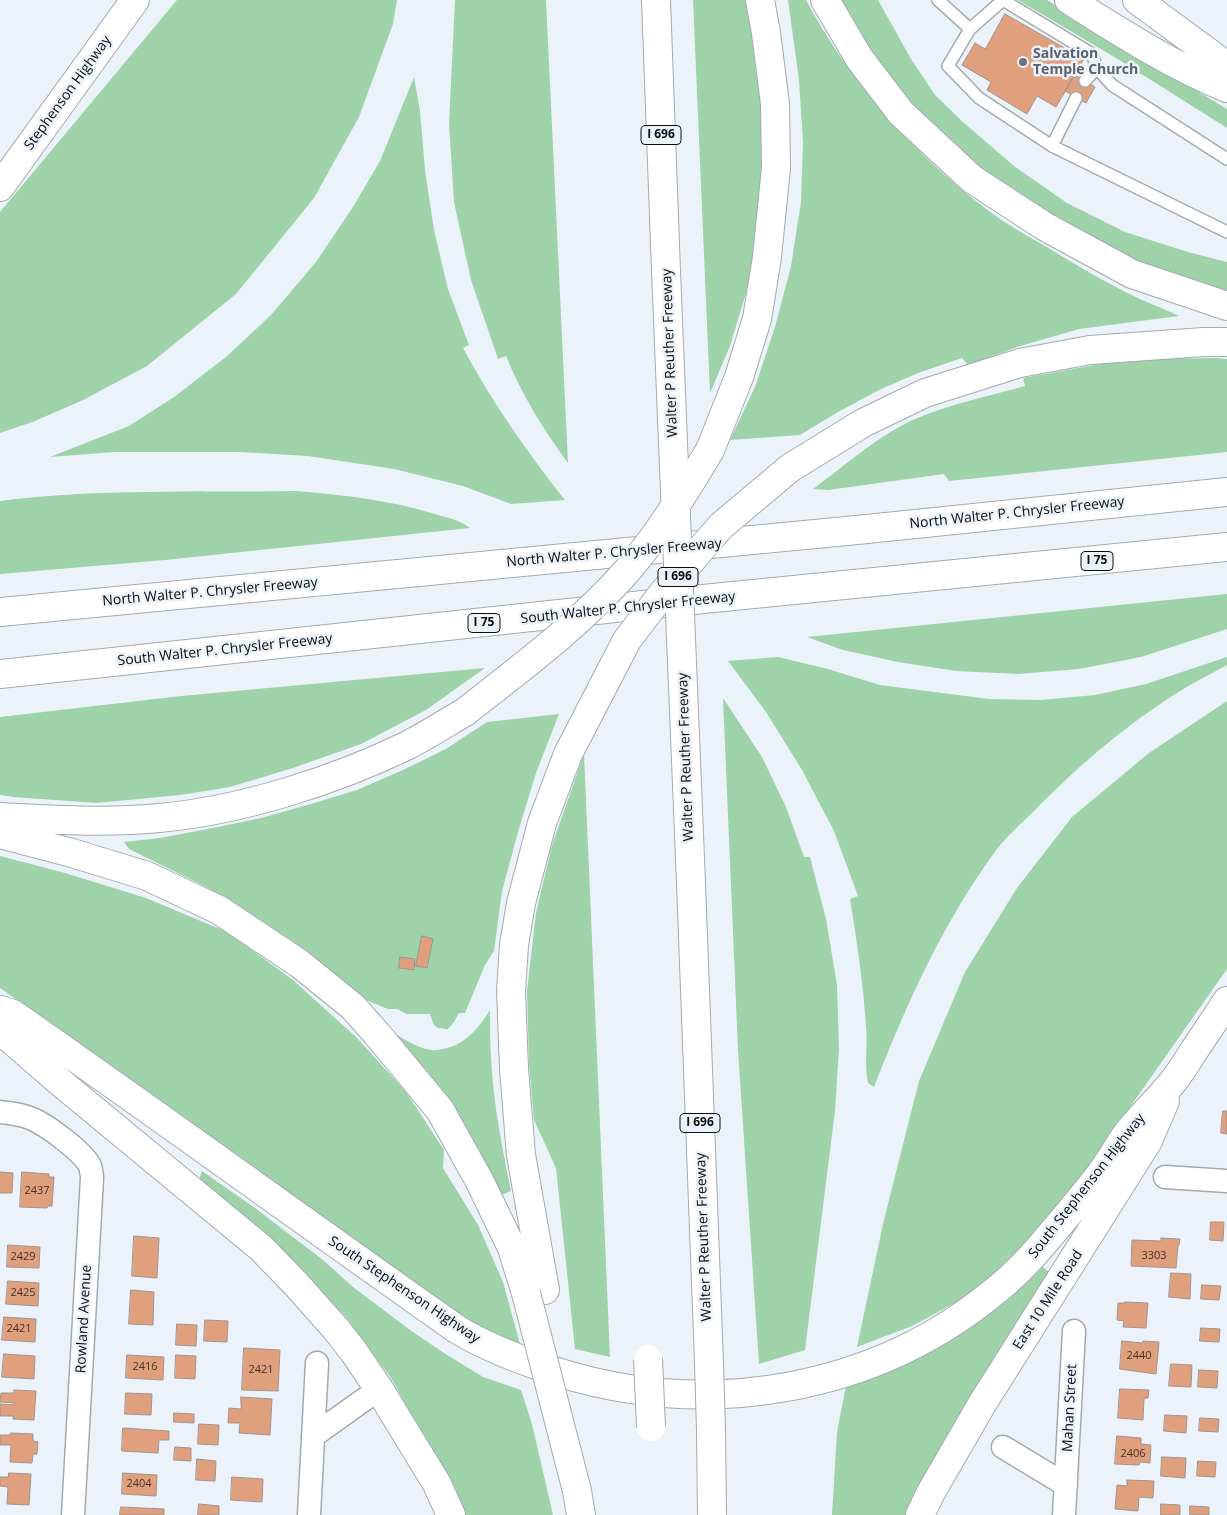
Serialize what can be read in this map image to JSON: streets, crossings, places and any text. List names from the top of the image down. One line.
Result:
{"streets":{"main road":["Stephenson Highway","I 696","Walter P Reuther Freeway","North Walter P. Chrysler Freeway","I 75","South Walter P. Chrysler Freeway","South Stephenson Highway","East 10 Mile Road"],"street":["Rowland Avenue","Mahan Street"]},"crossings":[["South Stephenson Highway","East 10 Mile Road"]],"places":["Salvation Temple Church"],"house_numbers":["2437","3303","2429","2425","2421","2440","2416","2421","2406","2404"]}
